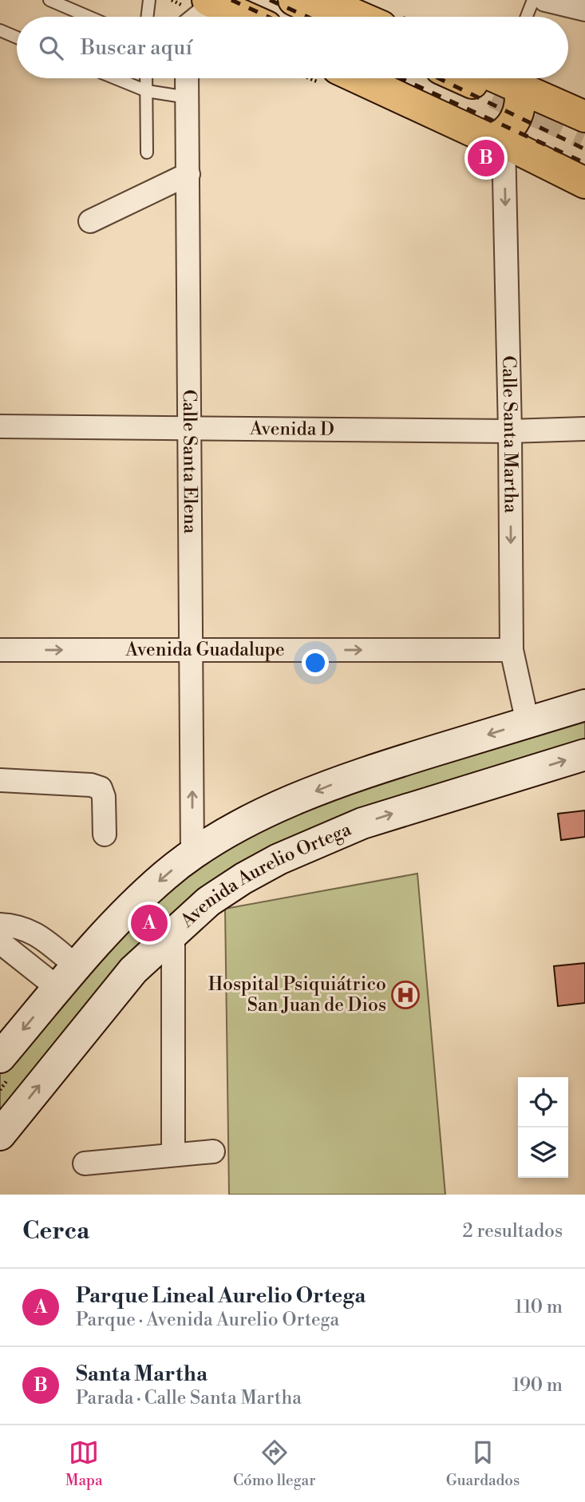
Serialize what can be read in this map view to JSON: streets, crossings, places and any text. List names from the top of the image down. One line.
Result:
{"streets":{"main road":["Avenida Aurelio Ortega"],"street":["Avenida D","Calle Santa Martha","Calle Santa Elena","Avenida Guadalupe"]},"crossings":[["Avenida D","Calle Santa Martha"],["Avenida D","Calle Santa Elena"],["Calle Santa Martha","Avenida Guadalupe"],["Calle Santa Elena","Avenida Guadalupe"]],"one_way":["Calle Santa Martha","Avenida Guadalupe"],"places":{"hospital":["Hospital Psiquiátrico San Juan de Dios"]},"page":{"search":"Buscar aquí","pins":["B","A"],"heading":["Cerca","2 resultados"],"list":[{"mark":"A","name":"Parque Lineal Aurelio Ortega","note":"Parque · Avenida Aurelio Ortega","value":"110 m"},{"mark":"B","name":"Santa Martha","note":"Parada · Calle Santa Martha","value":"190 m"}],"nav":["Mapa","Cómo llegar","Guardados"]}}
